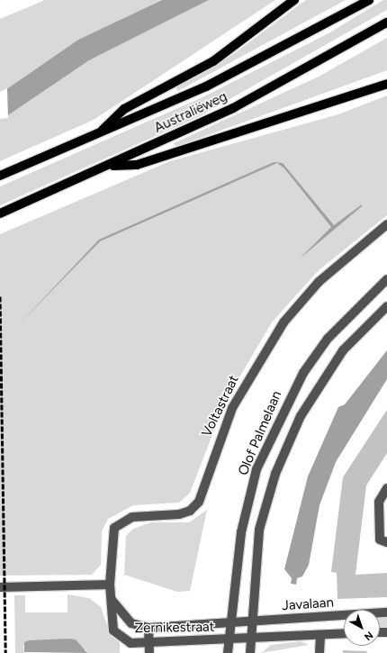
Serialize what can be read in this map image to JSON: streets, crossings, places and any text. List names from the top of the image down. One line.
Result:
{"streets":{"main road":["Australiëweg"],"street":["Voltastraat","Olof Palmelaan","Javalaan","Zernikestraat"]},"crossings":[["Voltastraat","Zernikestraat"],["Olof Palmelaan","Javalaan"],["Olof Palmelaan","Zernikestraat"],["Javalaan","Zernikestraat"]],"north":"bottom right"}
